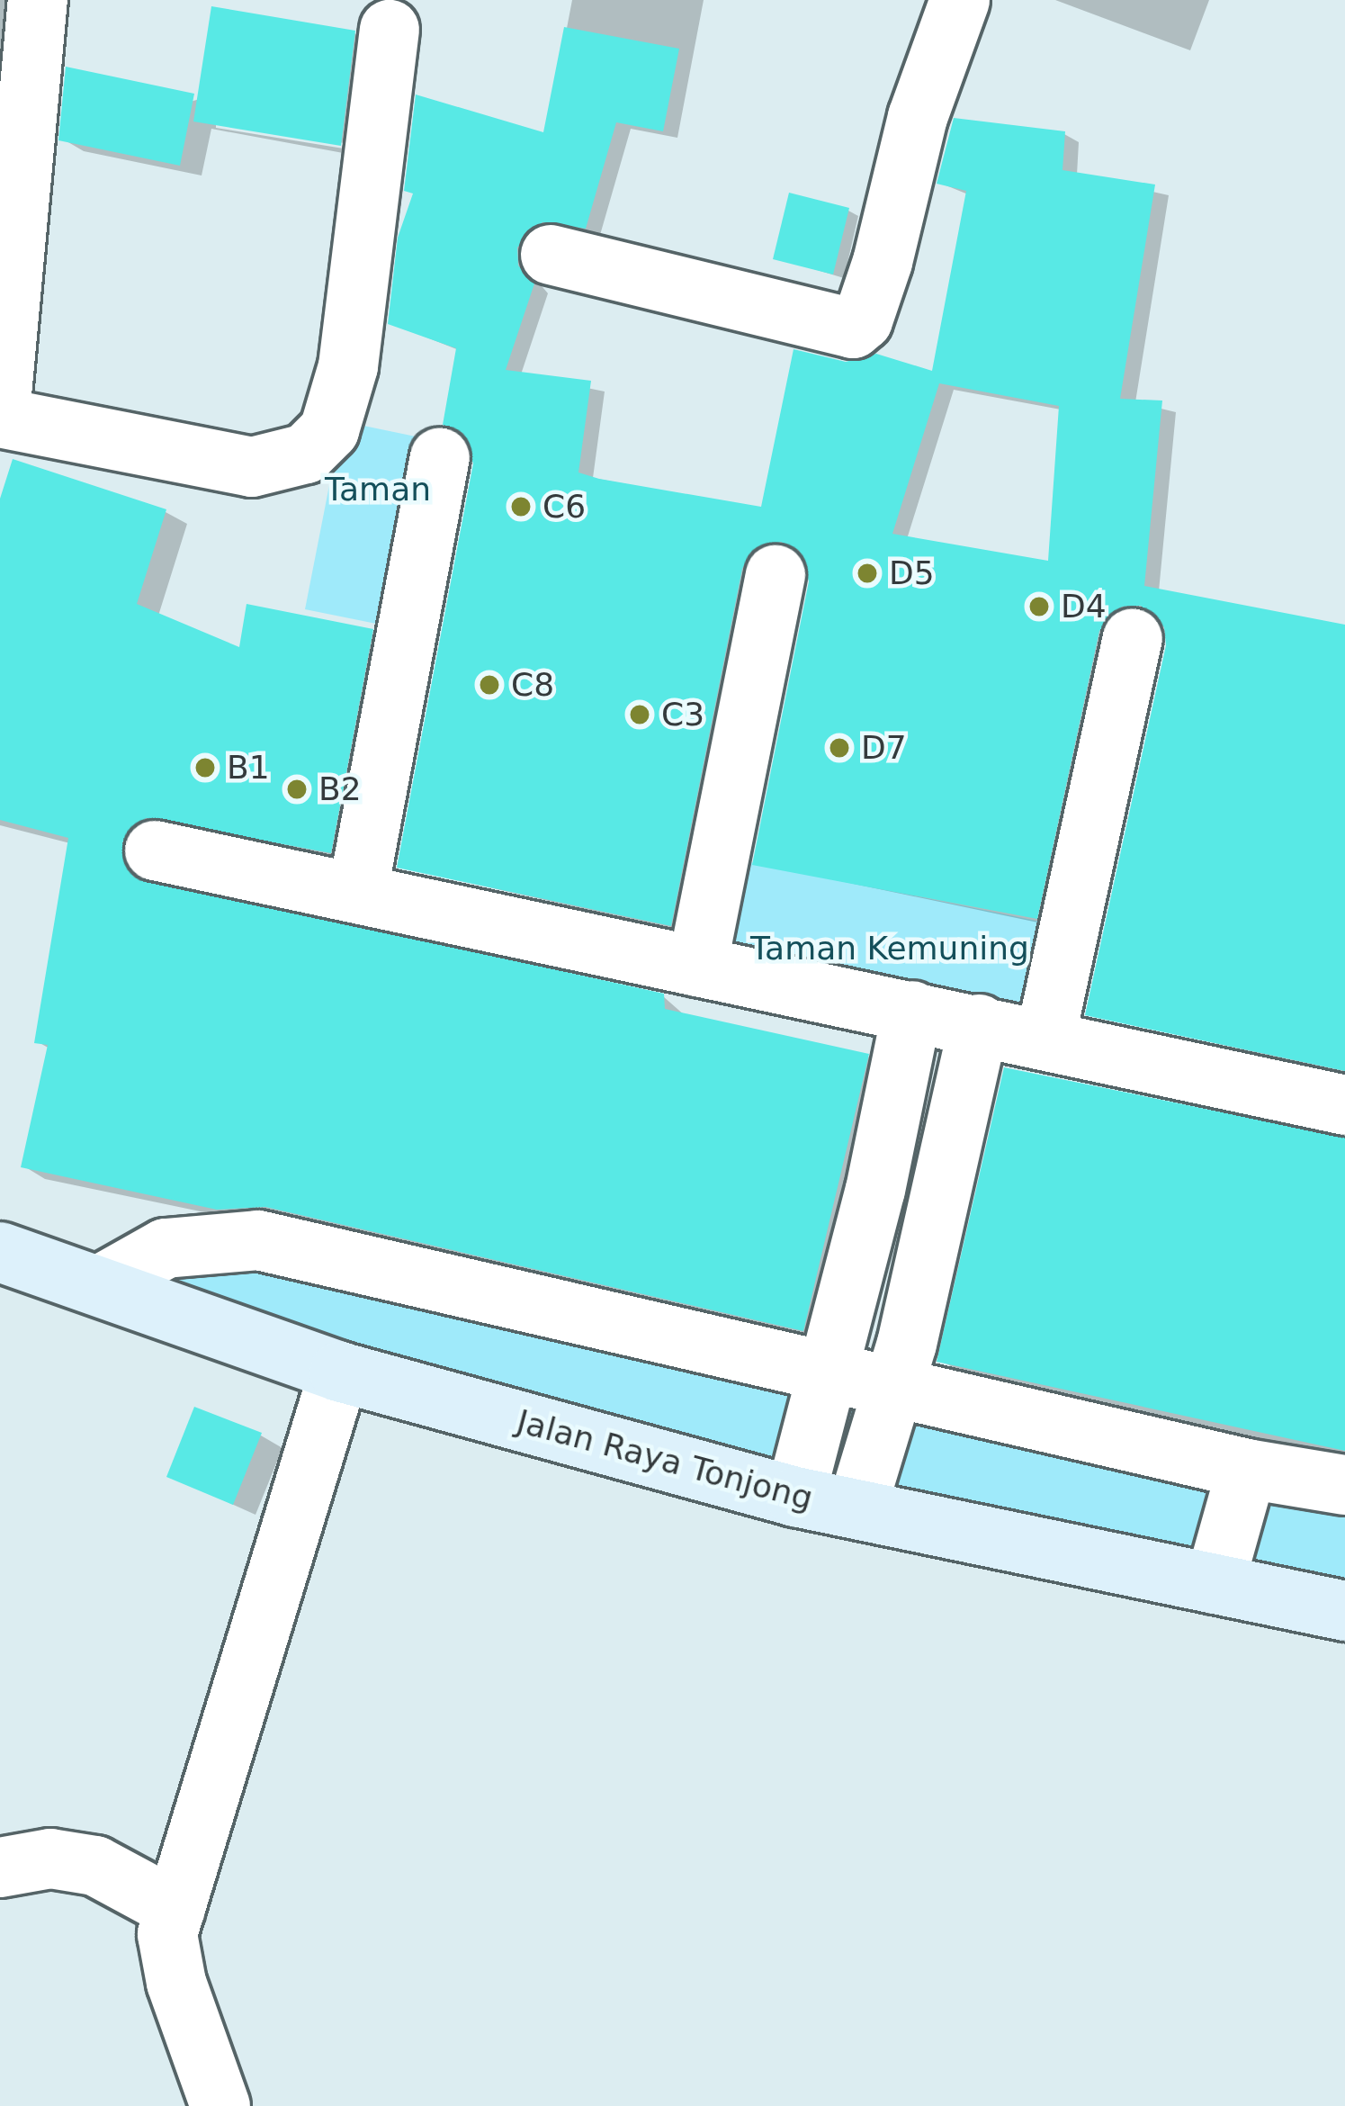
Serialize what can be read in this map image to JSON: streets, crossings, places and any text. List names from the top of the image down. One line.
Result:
{"streets":{"main road":["Jalan Raya Tonjong"]},"parks":["Taman","Taman Kemuning"],"places":["C6","D5","D4","C8","C3","D7","B1","B2"]}
